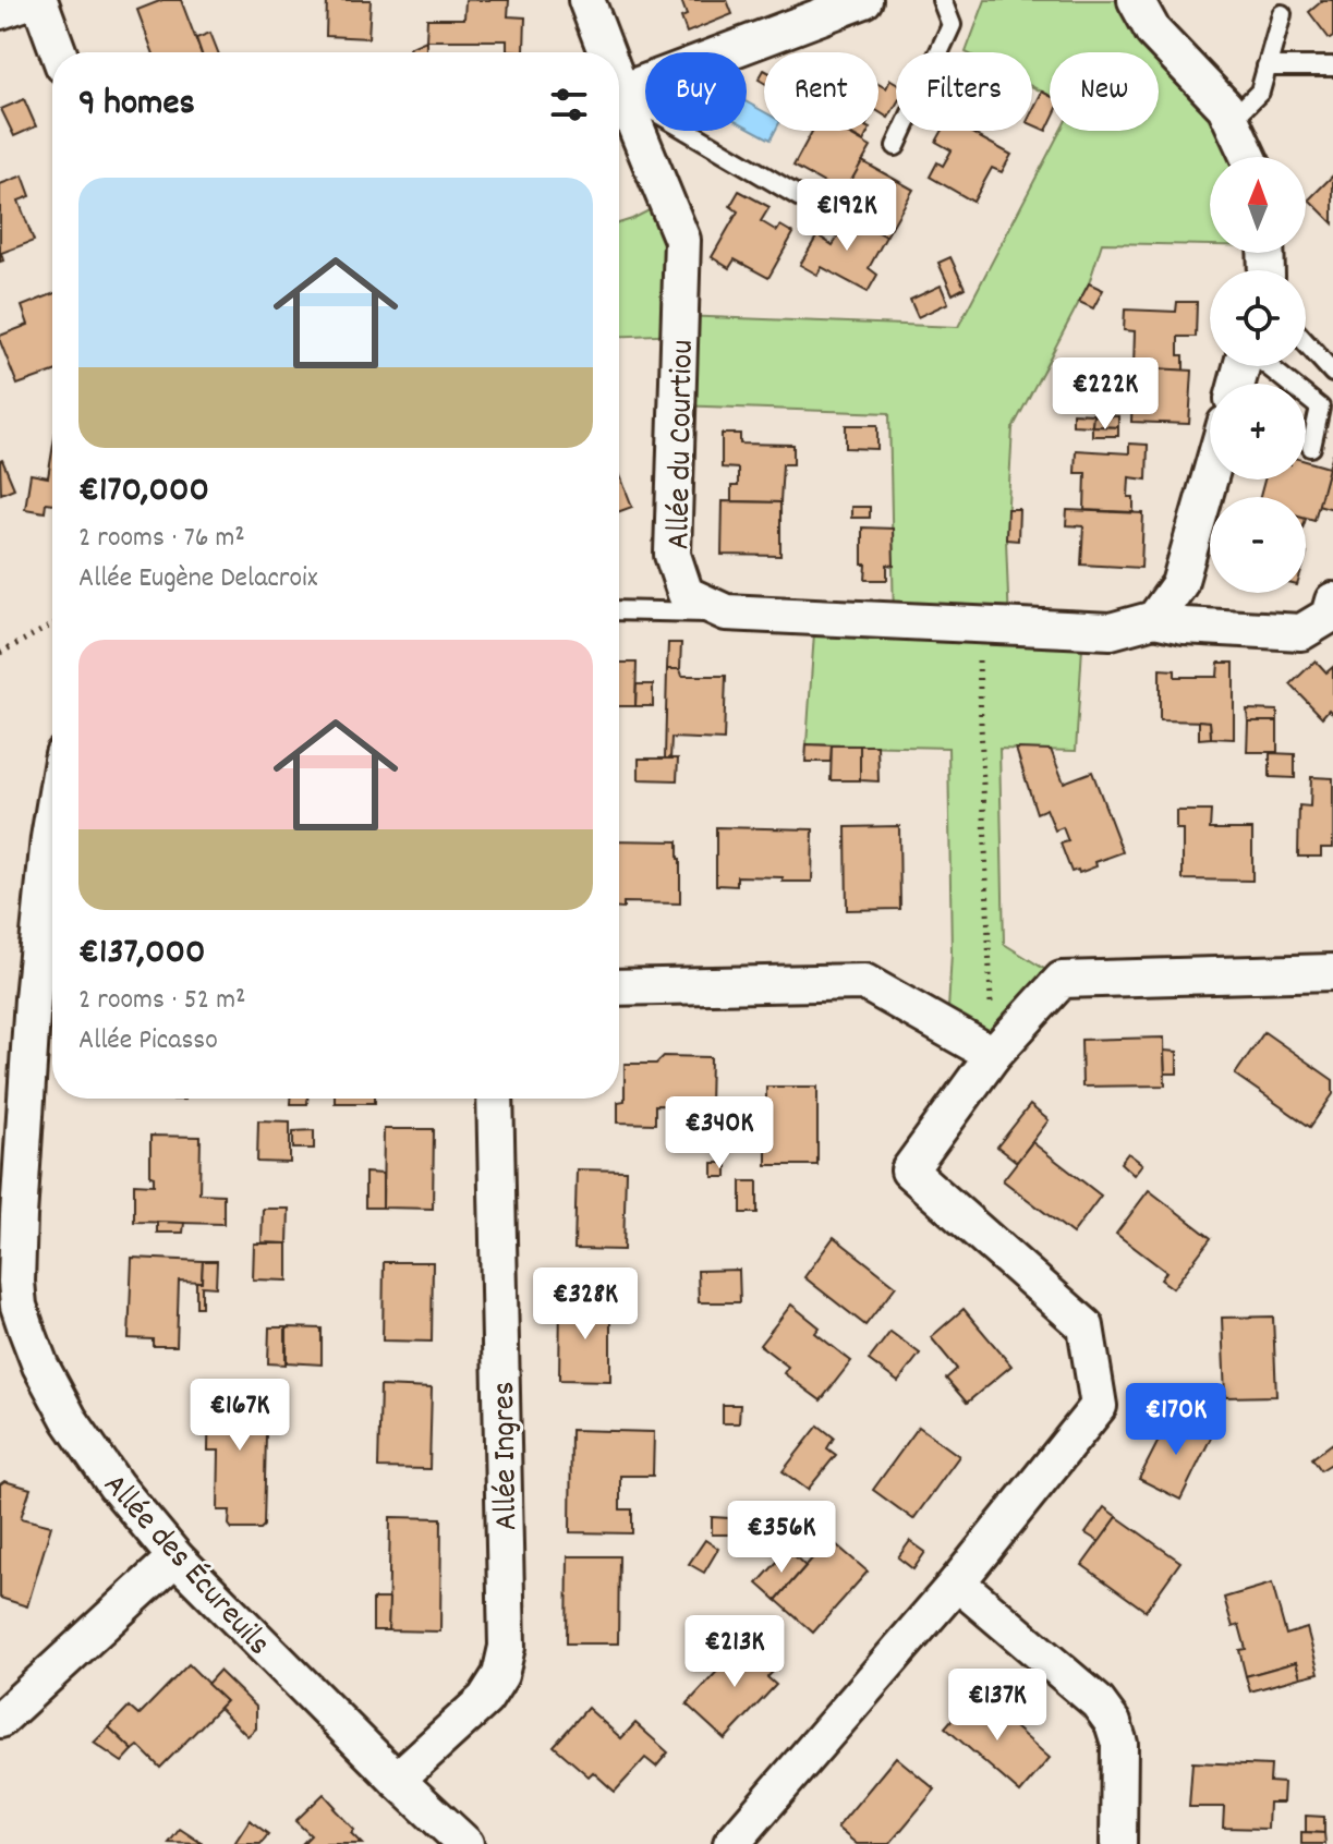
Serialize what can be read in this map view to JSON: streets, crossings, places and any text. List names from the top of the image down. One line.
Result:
{"streets":{"street":["Allée du Courtiou","Allée Ingres","Allée des Écureuils"]},"crossings":[["Allée Ingres","Allée des Écureuils"]],"north":"top","page":{"chip":["Buy","Rent","Filters","New"],"heading":"9 homes","map_buttons":["+","−"],"list":[{"name":"€170,000","note":"2 rooms · 76 m² · Allée Eugène Delacroix"},{"name":"€137,000","note":"2 rooms · 52 m² · Allée Picasso"}],"price":["€192K","€222K","€340K","€328K","€167K","€170K","€356K","€213K","€137K"]}}
